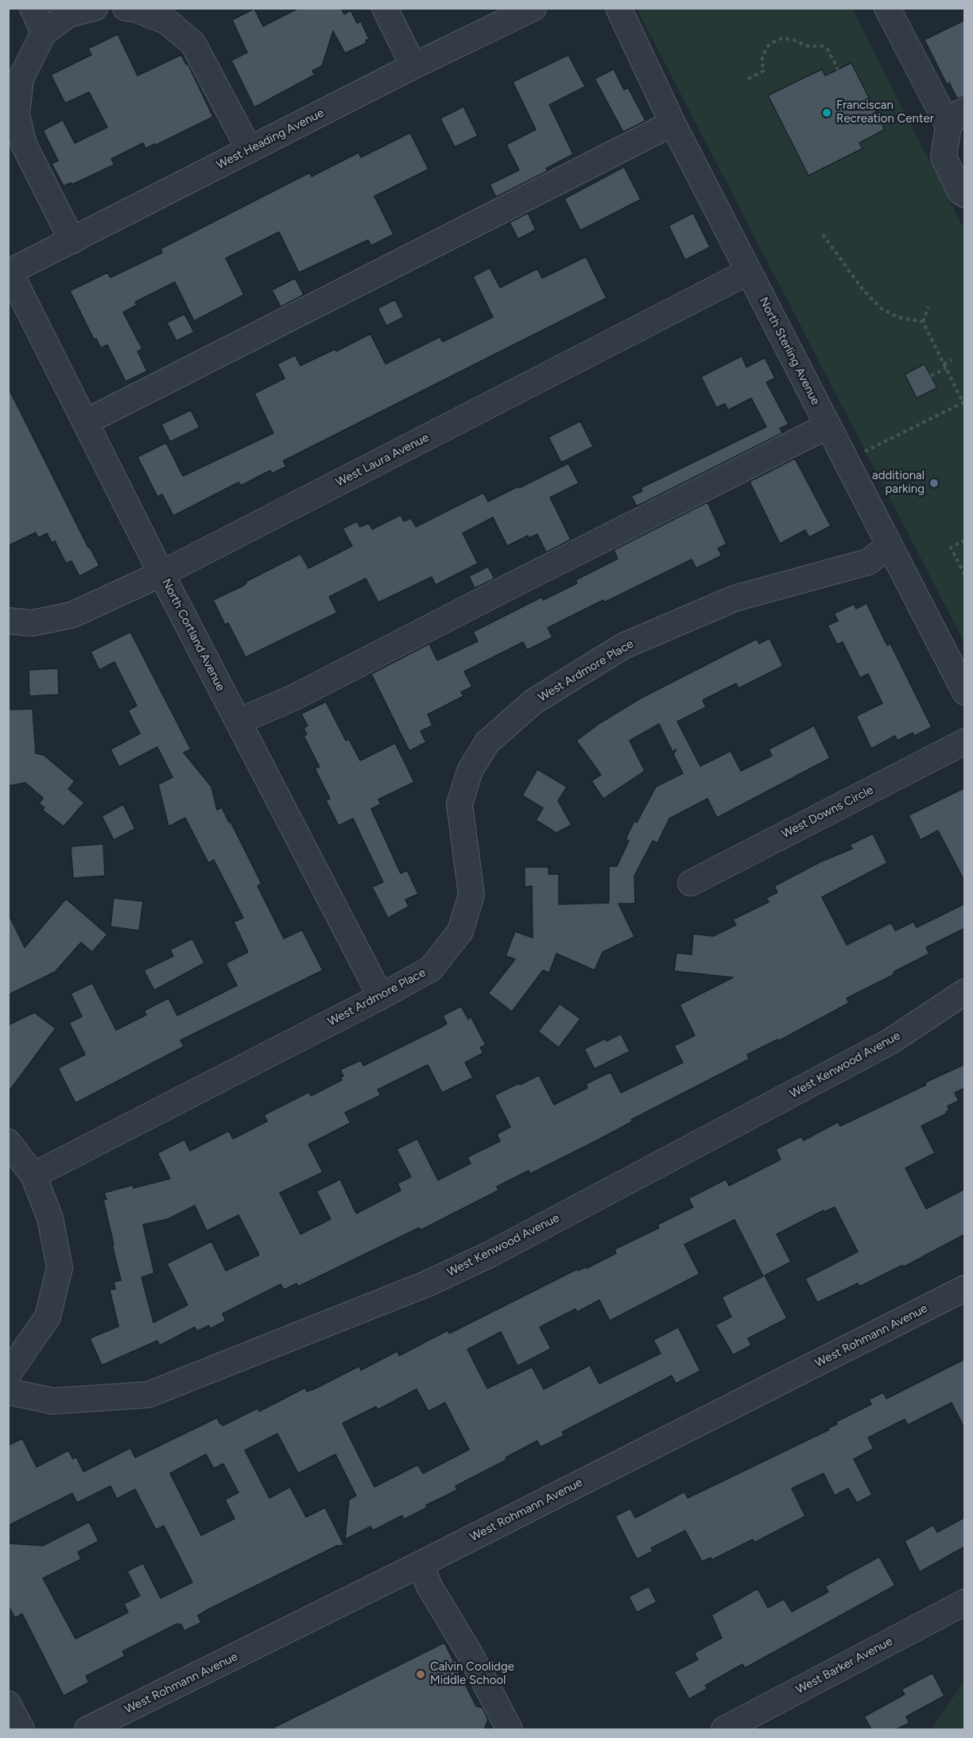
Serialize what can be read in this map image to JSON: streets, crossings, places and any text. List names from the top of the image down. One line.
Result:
{"streets":{"street":["West Heading Avenue","North Sterling Avenue","West Laura Avenue","North Cortland Avenue","West Ardmore Place","West Downs Circle","West Kenwood Avenue","West Rohmann Avenue","West Barker Avenue"]},"crossings":[["West Heading Avenue","North Cortland Avenue"],["North Sterling Avenue","West Laura Avenue"],["North Sterling Avenue","West Ardmore Place"],["West Laura Avenue","North Cortland Avenue"],["North Cortland Avenue","West Ardmore Place"]],"places":["Franciscan Recreation Center","additional parking","Calvin Coolidge Middle School"]}
